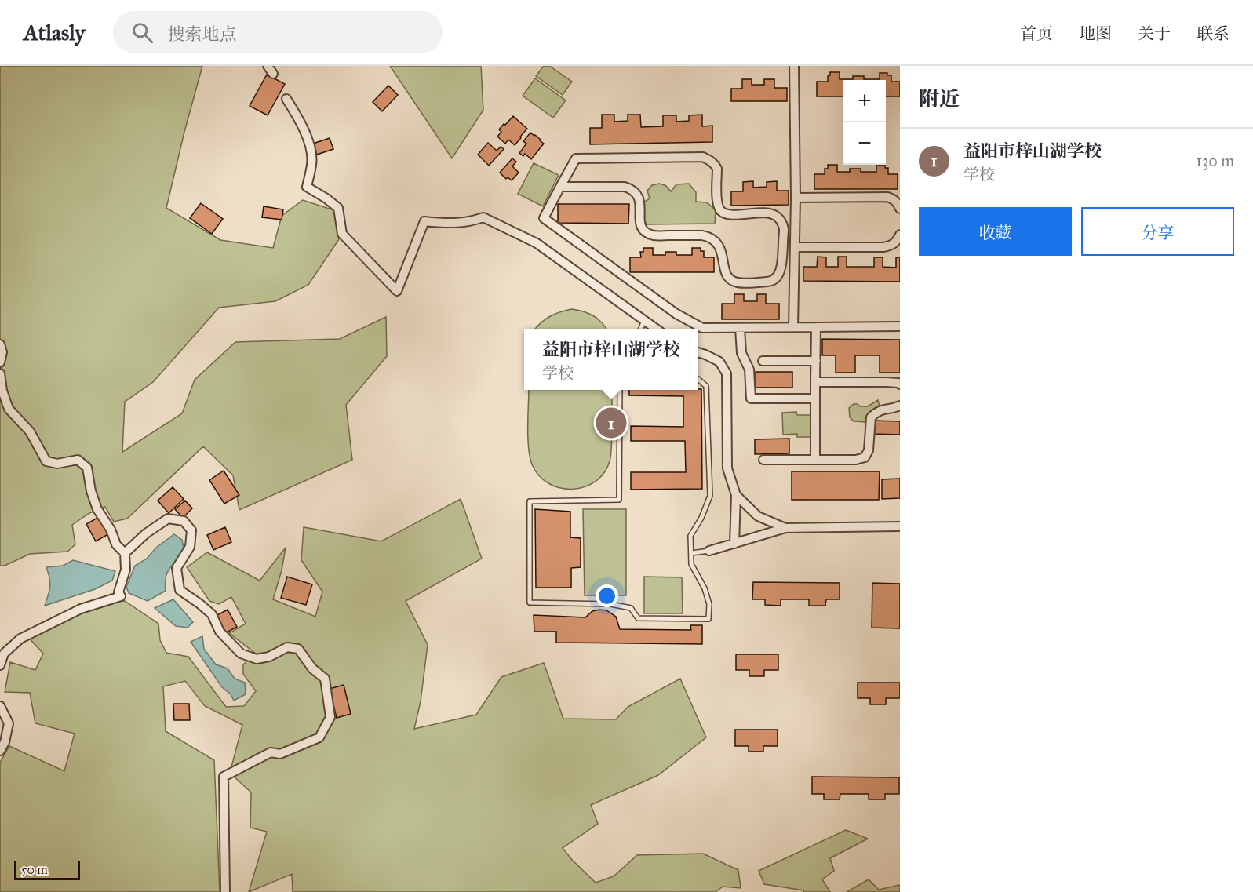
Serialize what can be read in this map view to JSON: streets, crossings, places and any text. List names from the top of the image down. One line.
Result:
{"scale_bar":"50 m","page":{"header":"Atlasly","search":"搜索地点","nav":["首页","地图","关于","联系"],"heading":"附近","map_buttons":["+","−"],"list":[{"mark":"1","name":"益阳市梓山湖学校","note":"学校","value":"130 m"}],"buttons":["收藏","分享"],"popup":["益阳市梓山湖学校","学校"],"pins":"1","scale":"50 m"}}
